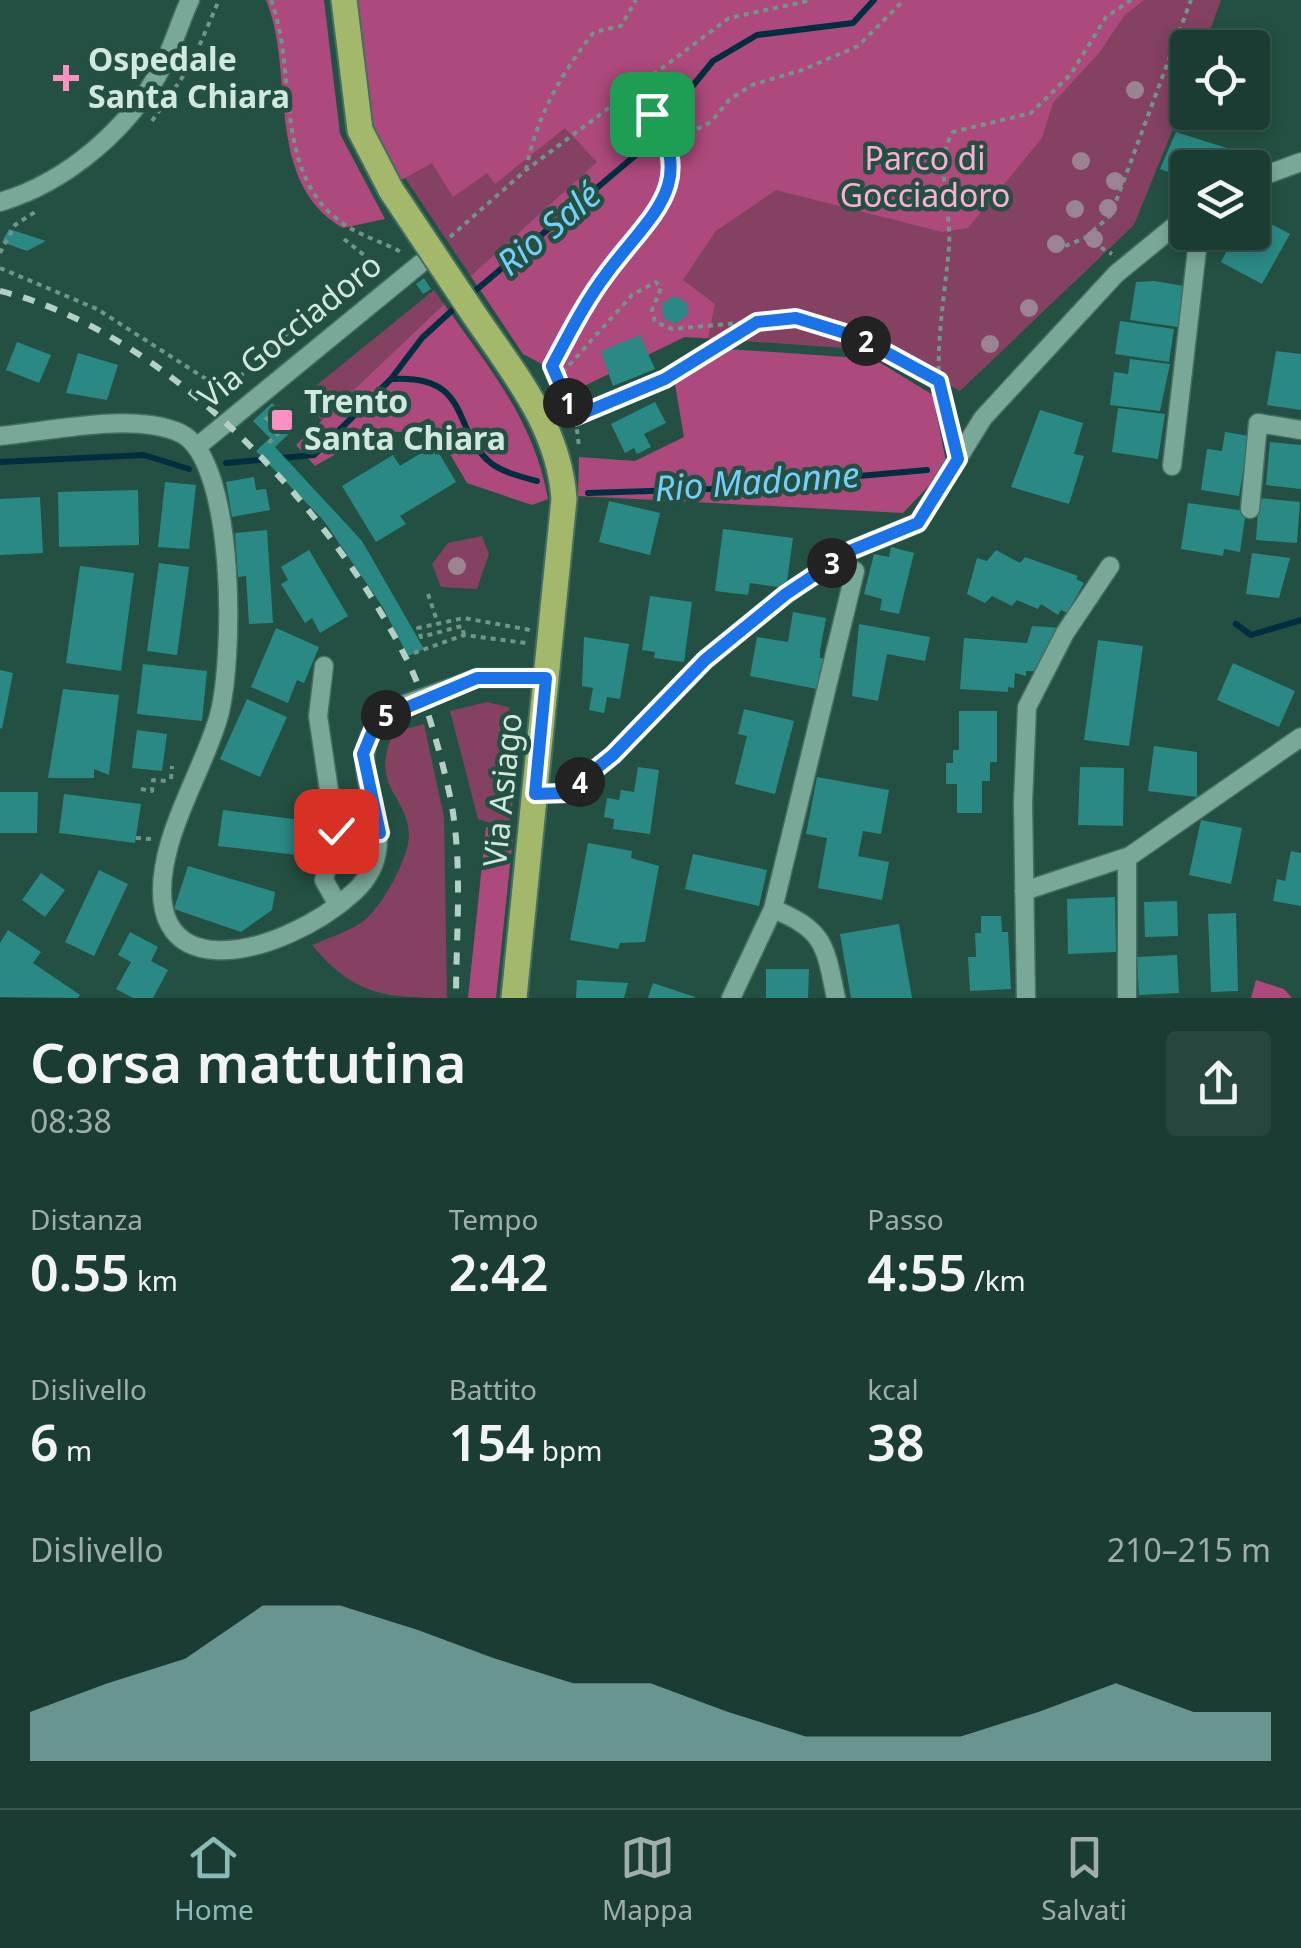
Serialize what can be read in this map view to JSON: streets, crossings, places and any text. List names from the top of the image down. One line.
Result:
{"streets":{"main road":["Via Asiago"],"street":["Via Gocciadoro"]},"water":["Rio Salé","Rio Madonne"],"parks":["Parco di Gocciadoro"],"places":{"health":["Ospedale Santa Chiara"],"transit":["Trento Santa Chiara"]},"page":{"pins":["2","1","3","5","4"],"heading":["Corsa mattutina","08:38"],"stats":[["Distanza","0.55 km"],["Tempo","2:42"],["Passo","4:55 /km"],["Dislivello","6 m"],["Battito","154 bpm"],["kcal","38"]],"chart":["Dislivello","210–215 m"],"tabs":["Home","Mappa","Salvati"]}}
